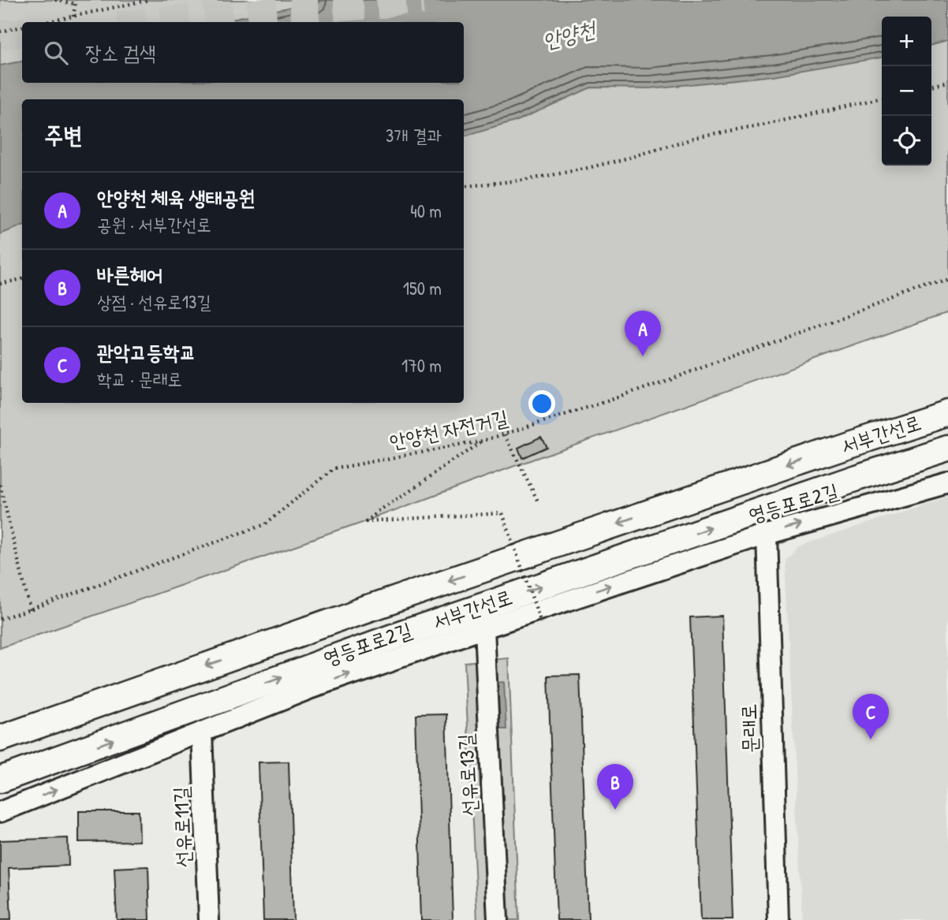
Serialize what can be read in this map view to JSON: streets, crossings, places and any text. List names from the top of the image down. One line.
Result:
{"streets":{"main road":["서부간선로"],"street":["영등포로2길","문래로","선유로13길","선유로11길"],"path":["안양천 자전거길"]},"crossings":[["영등포로2길","문래로"],["영등포로2길","선유로13길"],["영등포로2길","선유로11길"]],"one_way":["영등포로2길"],"water":["안양천"],"page":{"map_buttons":["+","−"],"search":"장소 검색","heading":["주변","3개 결과"],"list":[{"mark":"A","name":"안양천 체육 생태공원","note":"공원 · 서부간선로","value":"40 m"},{"mark":"B","name":"바른헤어","note":"상점 · 선유로13길","value":"150 m"},{"mark":"C","name":"관악고등학교","note":"학교 · 문래로","value":"170 m"}],"pins":["A","C","B"]}}
